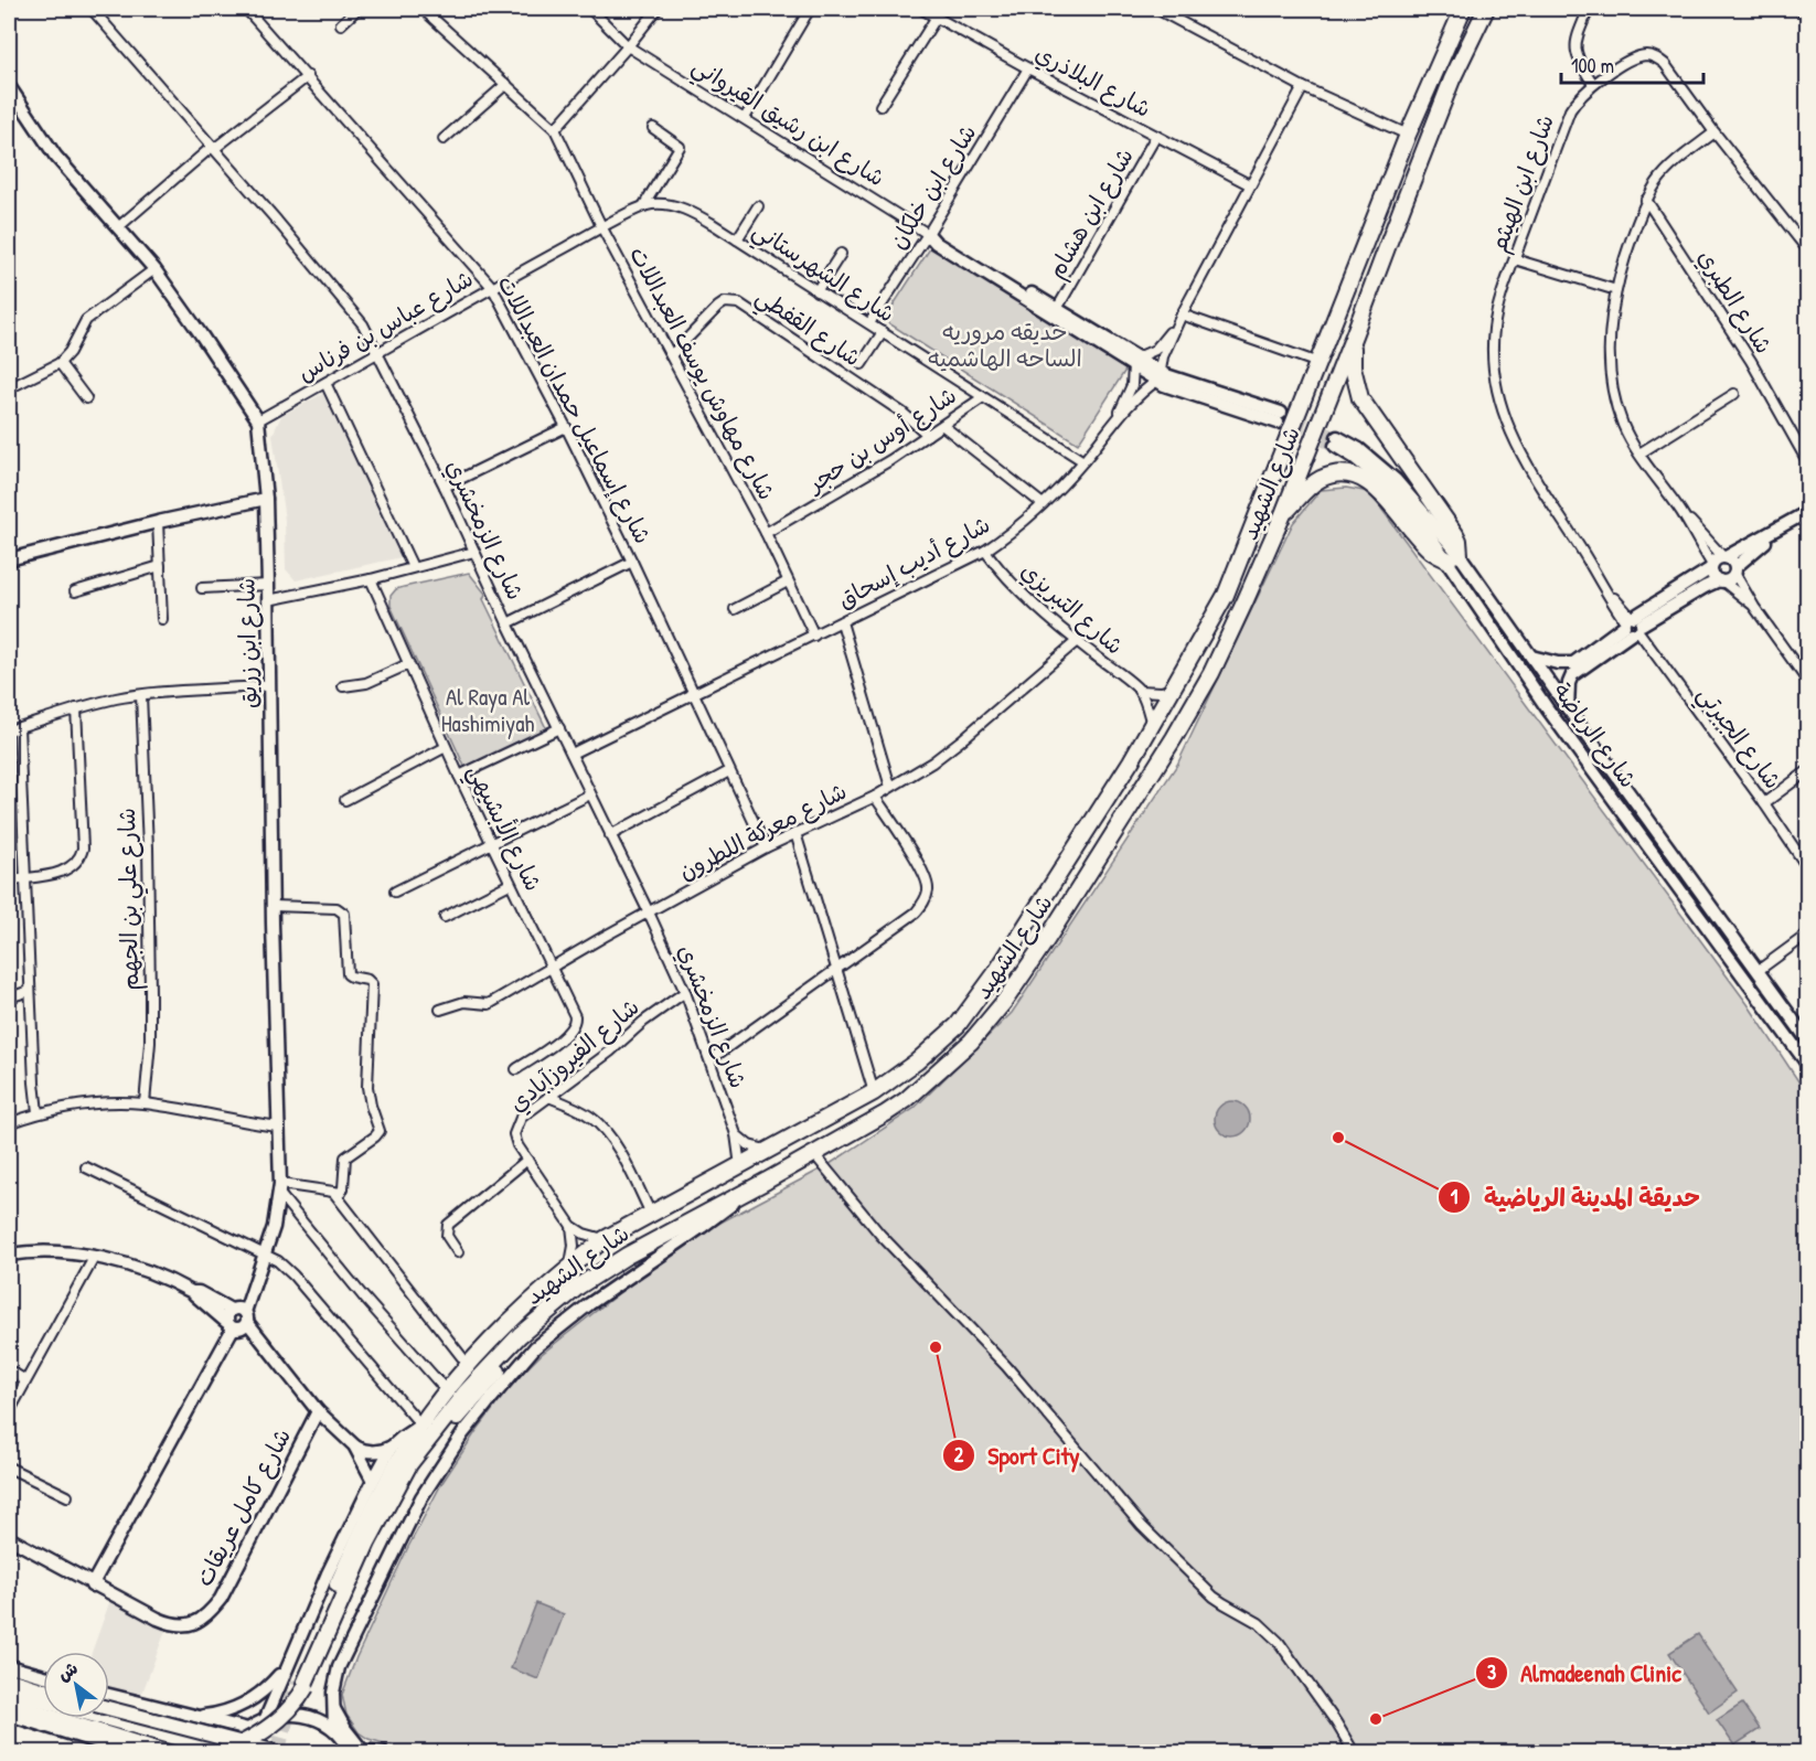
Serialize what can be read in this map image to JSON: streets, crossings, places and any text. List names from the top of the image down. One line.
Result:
{"streets":{"highway":["شارع الشهيد"],"main road":["شارع ابن رشيق القيرواني","شارع ابن زريق","شارع الرياضة","شارع كامل عريقات"],"street":["شارع البلاذري","شارع ابن الهيثم","شارع ابن خلكان","شارع ابن هشام","شارع الشهرستاني","شارع الطبري","شارع عباس بن فرناس","شارع القفطي","شارع مهاوش يوسف العبداللات","شارع إسماعيل حمدان العبداللات","شارع أوس بن حجر","شارع الزمخشري","شارع أديب إسحاق","شارع التبريزي","شارع الجبرتي","شارع الأبشيهي","شارع معركة اللطرون","شارع علي بن الجهم","شارع الفيروزآبادي"]},"crossings":[["شارع البلاذري","شارع ابن خلكان"],["شارع البلاذري","شارع ابن هشام"],["شارع ابن رشيق القيرواني","شارع ابن خلكان"],["شارع ابن رشيق القيرواني","شارع ابن هشام"],["شارع ابن رشيق القيرواني","شارع أديب إسحاق"],["شارع ابن الهيثم","شارع الجبرتي"],["شارع ابن خلكان","شارع الشهرستاني"],["شارع الشهرستاني","شارع عباس بن فرناس"],["شارع الشهرستاني","شارع مهاوش يوسف العبداللات"],["شارع الشهرستاني","شارع أوس بن حجر"],["شارع الشهرستاني","شارع أديب إسحاق"],["شارع عباس بن فرناس","شارع مهاوش يوسف العبداللات"],["شارع عباس بن فرناس","شارع إسماعيل حمدان العبداللات"],["شارع عباس بن فرناس","شارع الزمخشري"],["شارع عباس بن فرناس","شارع ابن زريق"],["شارع القفطي","شارع مهاوش يوسف العبداللات"],["شارع القفطي","شارع أوس بن حجر"],["شارع مهاوش يوسف العبداللات","شارع أوس بن حجر"],["شارع مهاوش يوسف العبداللات","شارع أديب إسحاق"],["شارع إسماعيل حمدان العبداللات","شارع أديب إسحاق"],["شارع إسماعيل حمدان العبداللات","شارع معركة اللطرون"],["شارع الشهيد","شارع الزمخشري"],["شارع الشهيد","شارع التبريزي"],["شارع الزمخشري","شارع أديب إسحاق"],["شارع الزمخشري","شارع معركة اللطرون"],["شارع الزمخشري","شارع الفيروزآبادي"],["شارع أديب إسحاق","شارع التبريزي"],["شارع التبريزي","شارع معركة اللطرون"],["شارع الأبشيهي","شارع معركة اللطرون"]],"parks":["حديقه مروريه الساحه الهاشميه","Al Raya Al Hashimiyah"],"places":["حديقة المدينة الرياضية","Sport City","Almadeenah Clinic"],"scale_bar":"100 m","north":"top left"}
